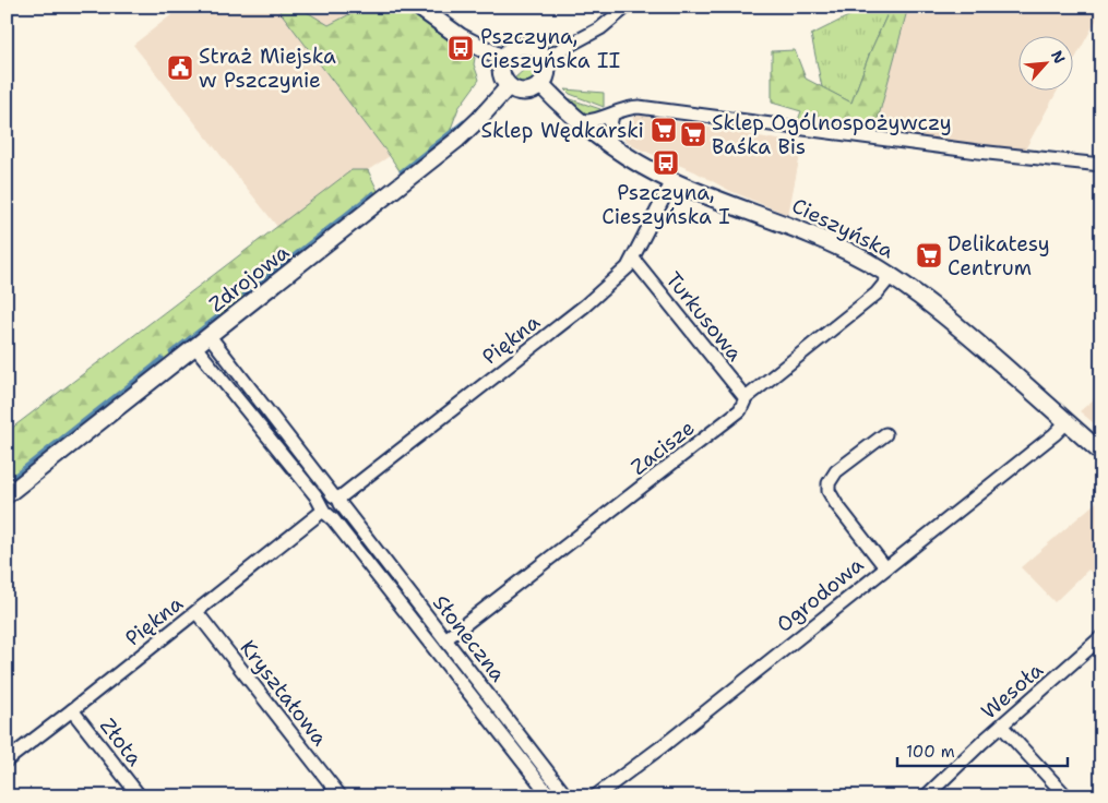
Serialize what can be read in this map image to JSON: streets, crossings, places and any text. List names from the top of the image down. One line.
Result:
{"streets":{"main road":["Cieszyńska"],"street":["Zdrojowa","Turkusowa","Piękna","Zacisze","Ogrodowa","Słoneczna","Wesoła","Kryształowa","Złota"]},"crossings":[["Cieszyńska","Zdrojowa"],["Cieszyńska","Piękna"],["Cieszyńska","Zacisze"],["Cieszyńska","Ogrodowa"],["Zdrojowa","Słoneczna"],["Turkusowa","Piękna"],["Turkusowa","Zacisze"],["Piękna","Słoneczna"],["Piękna","Kryształowa"],["Piękna","Złota"],["Zacisze","Słoneczna"]],"places":{"bus stop":["Pszczyna, Cieszyńska II","Pszczyna, Cieszyńska I"],"public building":["Straż Miejska w Pszczynie"],"supermarket":["Sklep Wędkarski","Sklep Ogólnospożywczy Baśka Bis","Delikatesy Centrum"]},"scale_bar":"100 m","north":"top right"}
